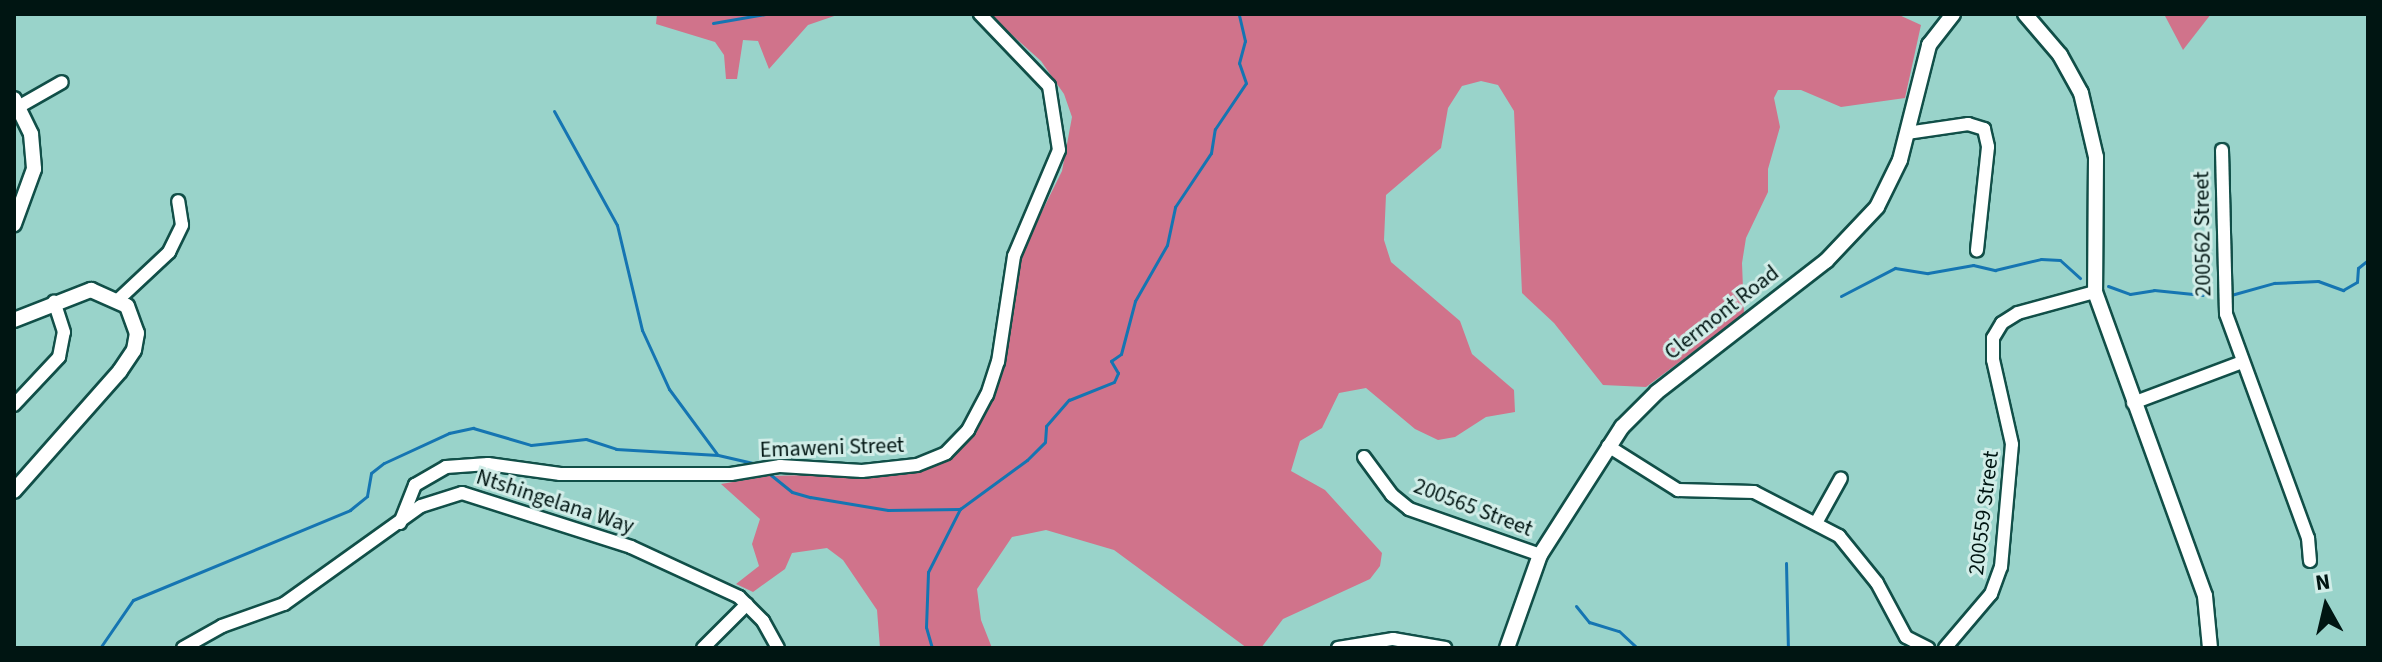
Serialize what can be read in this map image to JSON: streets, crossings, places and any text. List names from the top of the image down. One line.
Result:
{"streets":{"street":["200562 Street","Clermont Road","Emaweni Street","Ntshingelana Way","200565 Street","200559 Street"]},"crossings":[["Clermont Road","200565 Street"],["Emaweni Street","Ntshingelana Way"]],"north":"top"}
